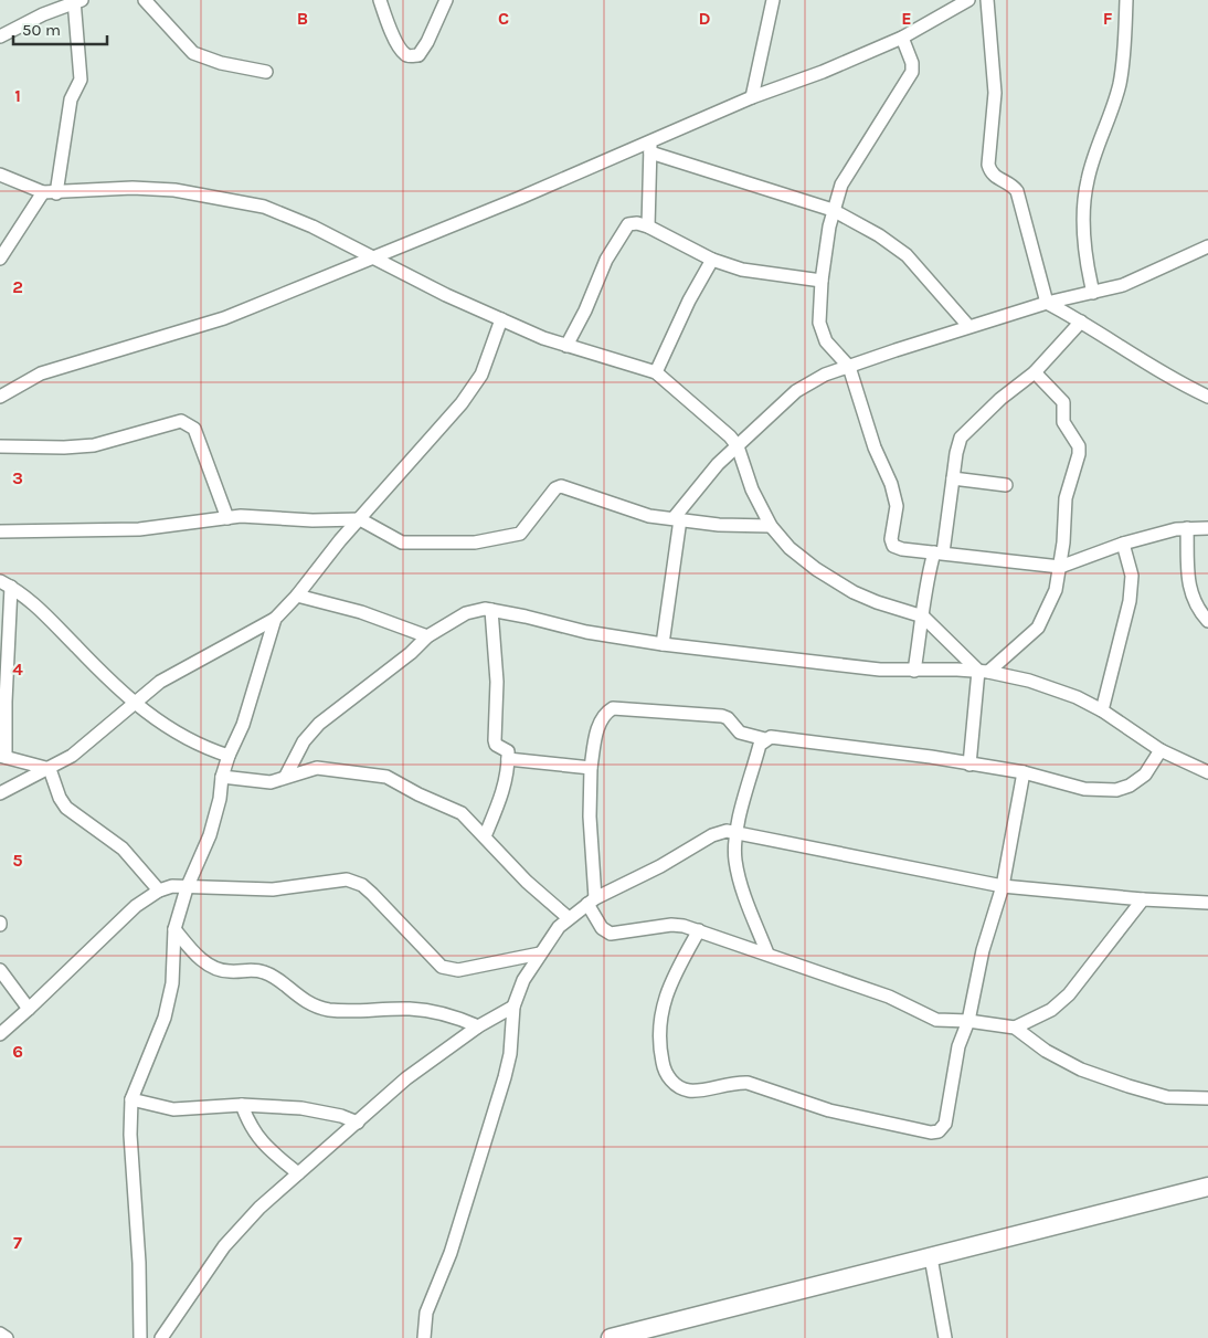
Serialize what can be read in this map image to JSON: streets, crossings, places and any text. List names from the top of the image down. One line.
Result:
{"scale_bar":"50 m","grid":{"columns":["B","C","D","E","F"],"rows":["1","2","3","4","5","6","7"]}}
